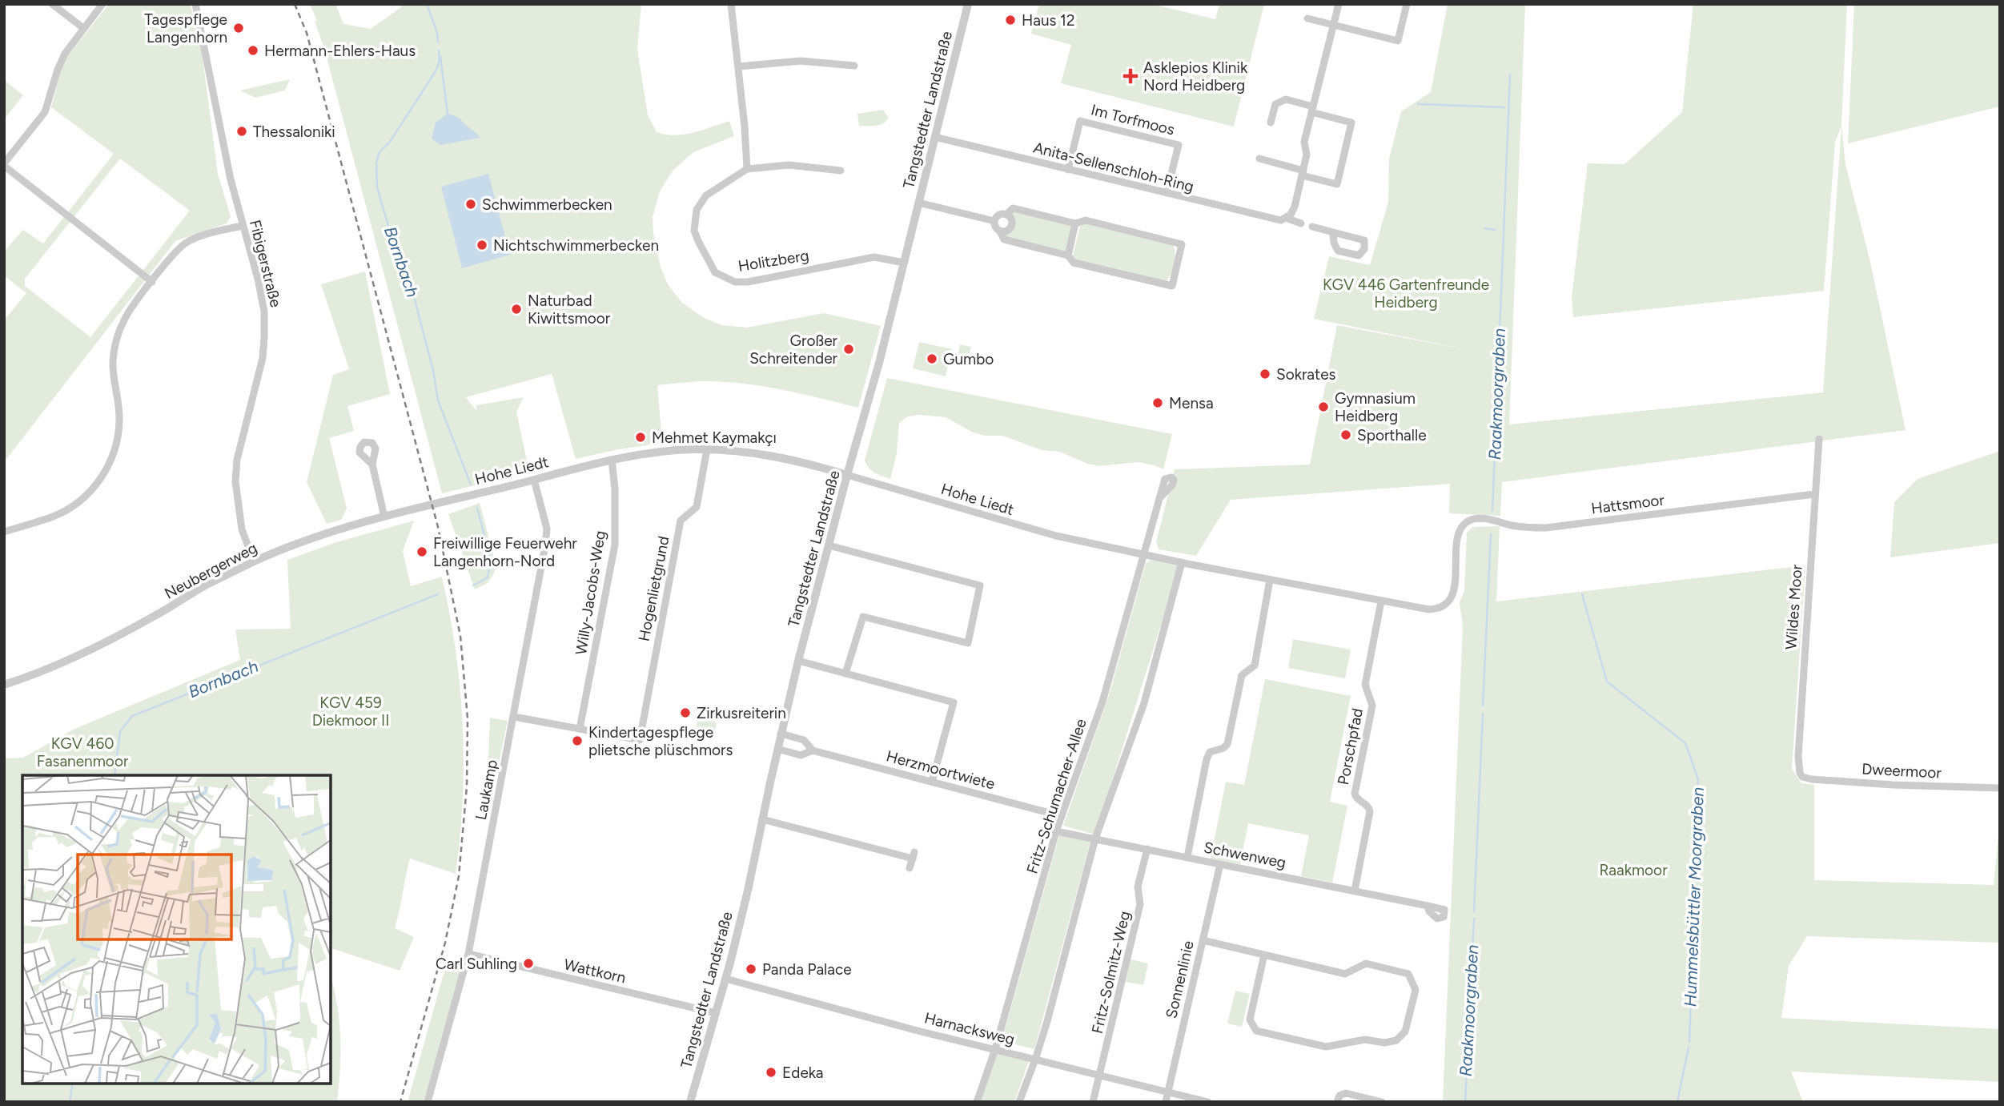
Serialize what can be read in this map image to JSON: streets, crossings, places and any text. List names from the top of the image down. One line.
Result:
{"streets":{"street":["Tangstedter Landstraße","Im Torfmoos","Anita-Sellenschloh-Ring","Holitzberg","Fibigerstraße","Hohe Liedt","Hattsmoor","Neubergerweg","Hogenlietgrund","Willy-Jacobs-Weg","Wildes Moor","Porschpfad","Herzmoortwiete","Dweermoor","Laukamp","Fritz-Schumacher-Allee","Schwenweg","Wattkorn","Fritz-Solmitz-Weg","Sonnenlinie","Harnacksweg"]},"crossings":[["Tangstedter Landstraße","Anita-Sellenschloh-Ring"],["Tangstedter Landstraße","Holitzberg"],["Tangstedter Landstraße","Hohe Liedt"],["Tangstedter Landstraße","Herzmoortwiete"],["Tangstedter Landstraße","Wattkorn"],["Tangstedter Landstraße","Harnacksweg"],["Im Torfmoos","Anita-Sellenschloh-Ring"],["Fibigerstraße","Neubergerweg"],["Hohe Liedt","Hattsmoor"],["Hohe Liedt","Neubergerweg"],["Hohe Liedt","Hogenlietgrund"],["Hohe Liedt","Willy-Jacobs-Weg"],["Hohe Liedt","Porschpfad"],["Hohe Liedt","Laukamp"],["Hohe Liedt","Fritz-Schumacher-Allee"],["Hattsmoor","Wildes Moor"],["Hogenlietgrund","Willy-Jacobs-Weg"],["Wildes Moor","Dweermoor"],["Porschpfad","Schwenweg"],["Herzmoortwiete","Fritz-Schumacher-Allee"],["Laukamp","Wattkorn"],["Fritz-Schumacher-Allee","Schwenweg"],["Fritz-Schumacher-Allee","Harnacksweg"],["Schwenweg","Fritz-Solmitz-Weg"],["Schwenweg","Sonnenlinie"],["Fritz-Solmitz-Weg","Harnacksweg"],["Sonnenlinie","Harnacksweg"]],"water":["Bornbach","Raakmoorgraben","Hummelsbüttler Moorgraben"],"parks":["KGV 446 Gartenfreunde Heidberg","KGV 459 Diekmoor II","KGV 460 Fasanenmoor","Raakmoor"],"places":{"other":["Haus 12","Tagespflege Langenhorn","Hermann-Ehlers-Haus","Thessaloniki","Schwimmerbecken","Nichtschwimmerbecken","Naturbad Kiwittsmoor","Großer Schreitender","Gumbo","Sokrates","Mensa","Gymnasium Heidberg","Sporthalle","Mehmet Kaymakçı","Freiwillige Feuerwehr Langenhorn-Nord","Zirkusreiterin","Kindertagespflege plietsche plüschmors","Carl Suhling","Panda Palace","Edeka"],"health":["Asklepios Klinik Nord Heidberg"]}}
